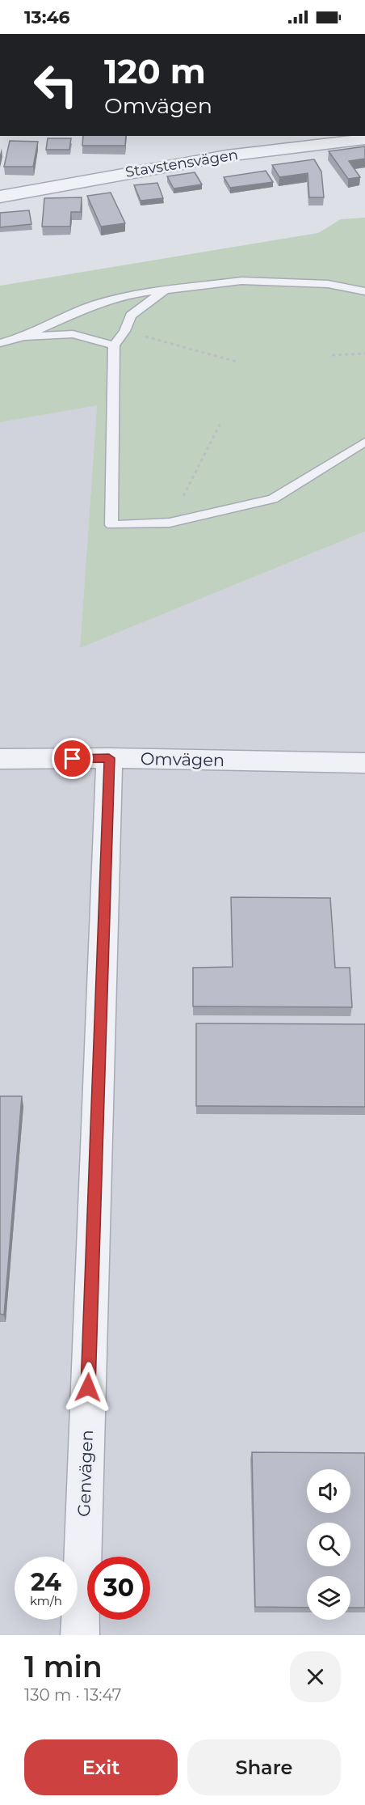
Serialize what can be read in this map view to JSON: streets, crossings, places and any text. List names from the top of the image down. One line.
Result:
{"streets":{"street":["Stavstensvägen","Omvägen","Genvägen"]},"crossings":[["Omvägen","Genvägen"]],"page":{"status":"13:46","turn":["120 m","Omvägen"],"speed":"24 km/h","limit":"30","heading":["1 min","130 m · 13:47"],"buttons":["Exit","Share"]}}
